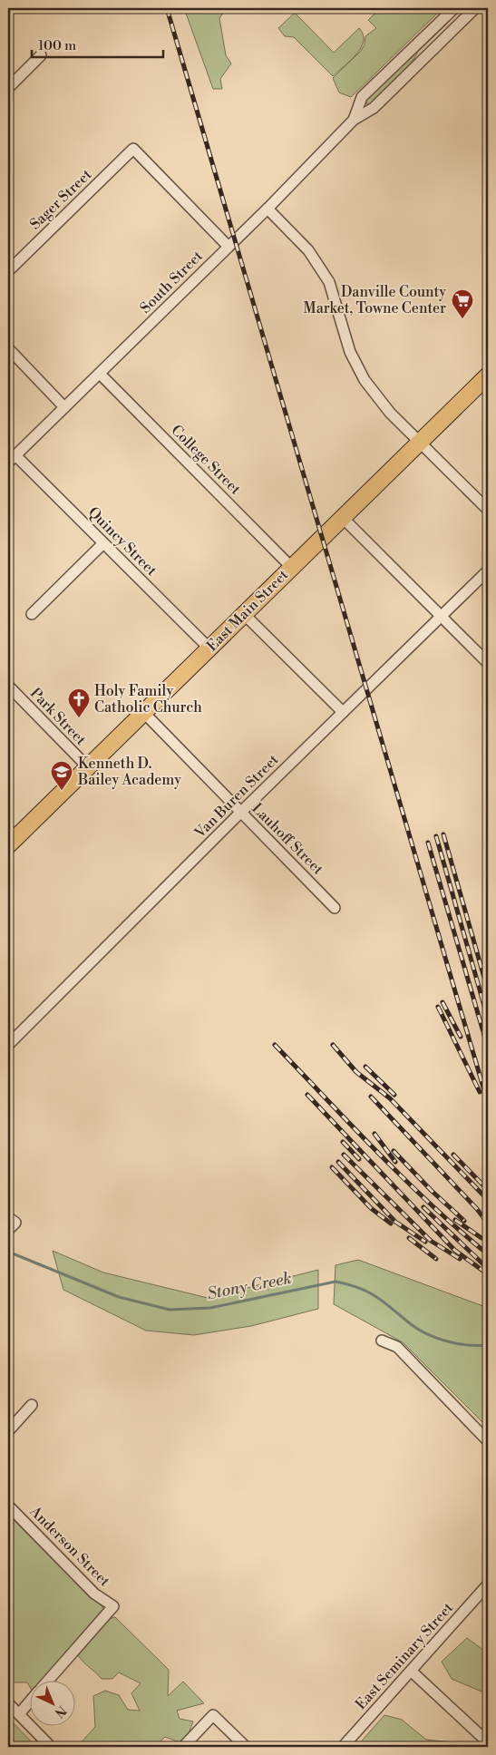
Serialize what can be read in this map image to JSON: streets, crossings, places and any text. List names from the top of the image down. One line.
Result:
{"streets":{"main road":["East Main Street"],"street":["Sager Street","South Street","College Street","Quincy Street","Park Street","Van Buren Street","Lauhoff Street","Anderson Street","East Seminary Street"]},"crossings":[["Sager Street","South Street"],["South Street","College Street"],["South Street","Quincy Street"],["College Street","East Main Street"],["Quincy Street","East Main Street"],["East Main Street","Park Street"],["East Main Street","Lauhoff Street"],["Van Buren Street","Lauhoff Street"]],"water":["Stony Creek"],"places":{"supermarket":["Danville County Market, Towne Center"],"church":["Holy Family Catholic Church"],"school or university":["Kenneth D. Bailey Academy"]},"scale_bar":"100 m","north":"bottom right"}
